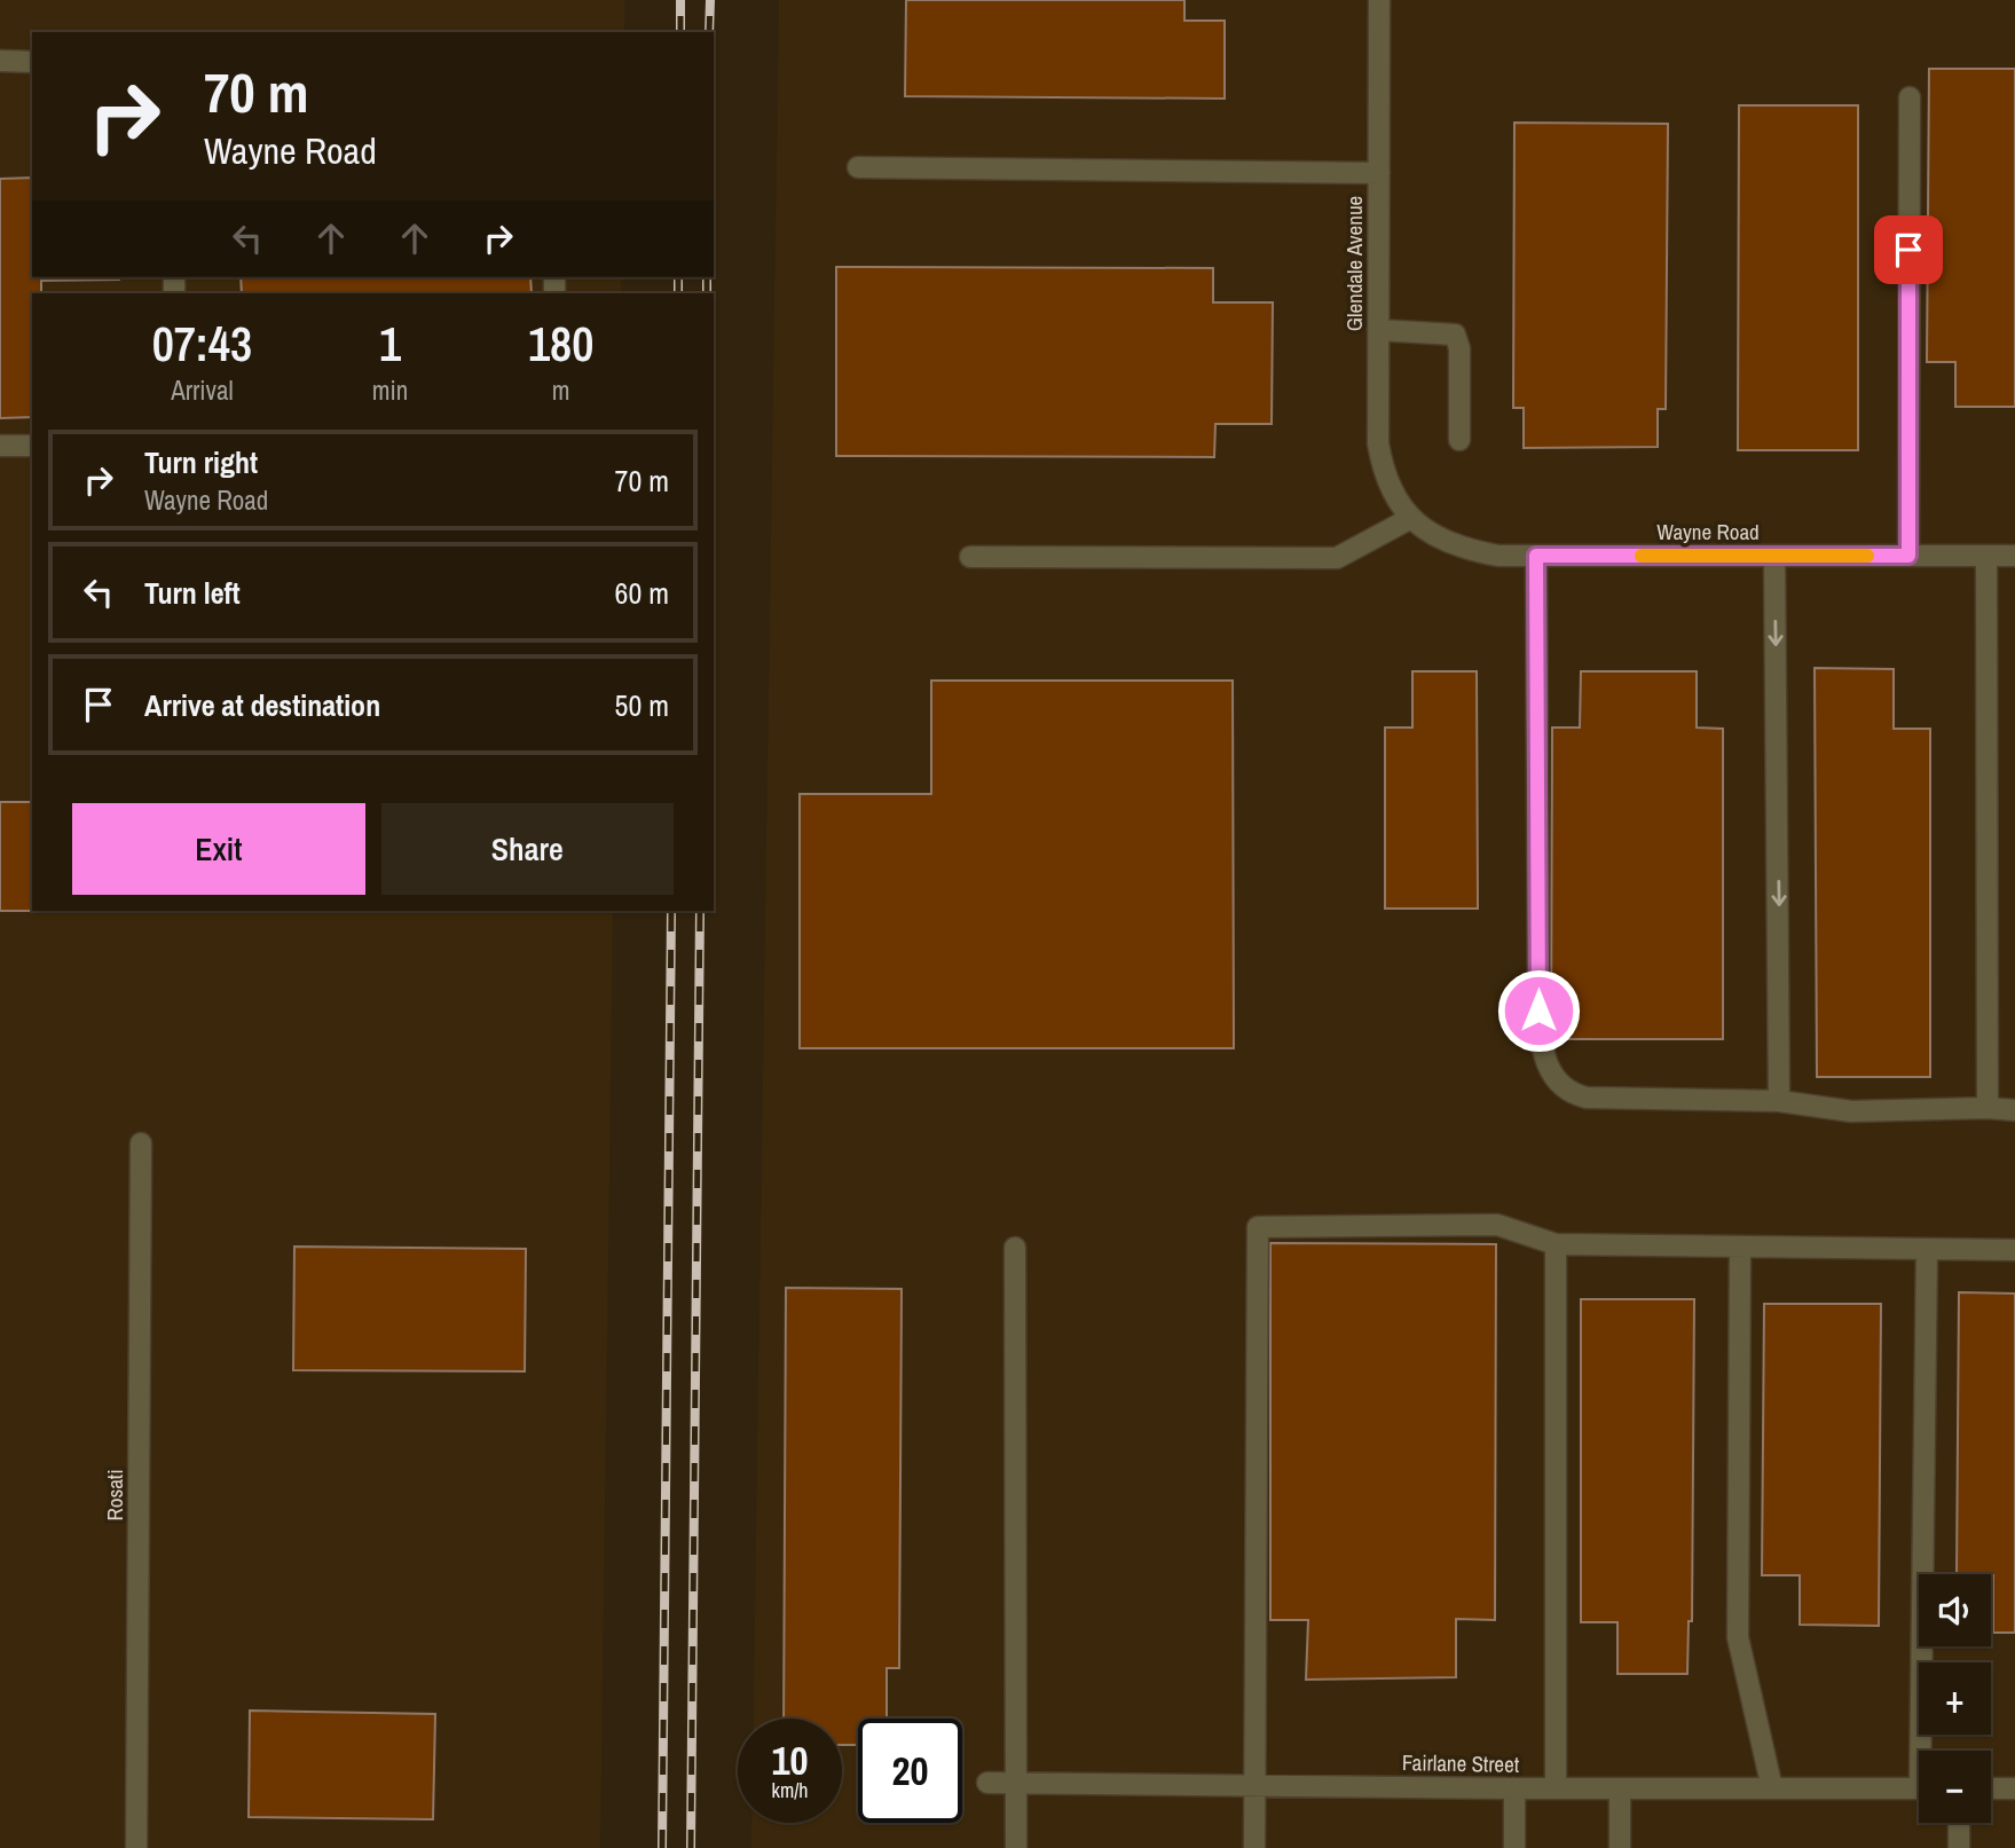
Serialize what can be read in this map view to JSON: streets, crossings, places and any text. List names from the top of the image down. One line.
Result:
{"streets":{"street":["Glendale Avenue","Wayne Road","Rosati","Fairlane Street"]},"crossings":[["Glendale Avenue","Wayne Road"]],"page":{"turn":["70 m","Wayne Road"],"eta":["07:43","Arrival","1","min","180","m"],"list":[{"name":"Turn right","note":"Wayne Road","value":"70 m"},{"name":"Turn left","value":"60 m"},{"name":"Arrive at destination","value":"50 m"}],"buttons":["Exit","Share"],"map_buttons":["+","−"],"speed":"10 km/h","limit":"20"}}
